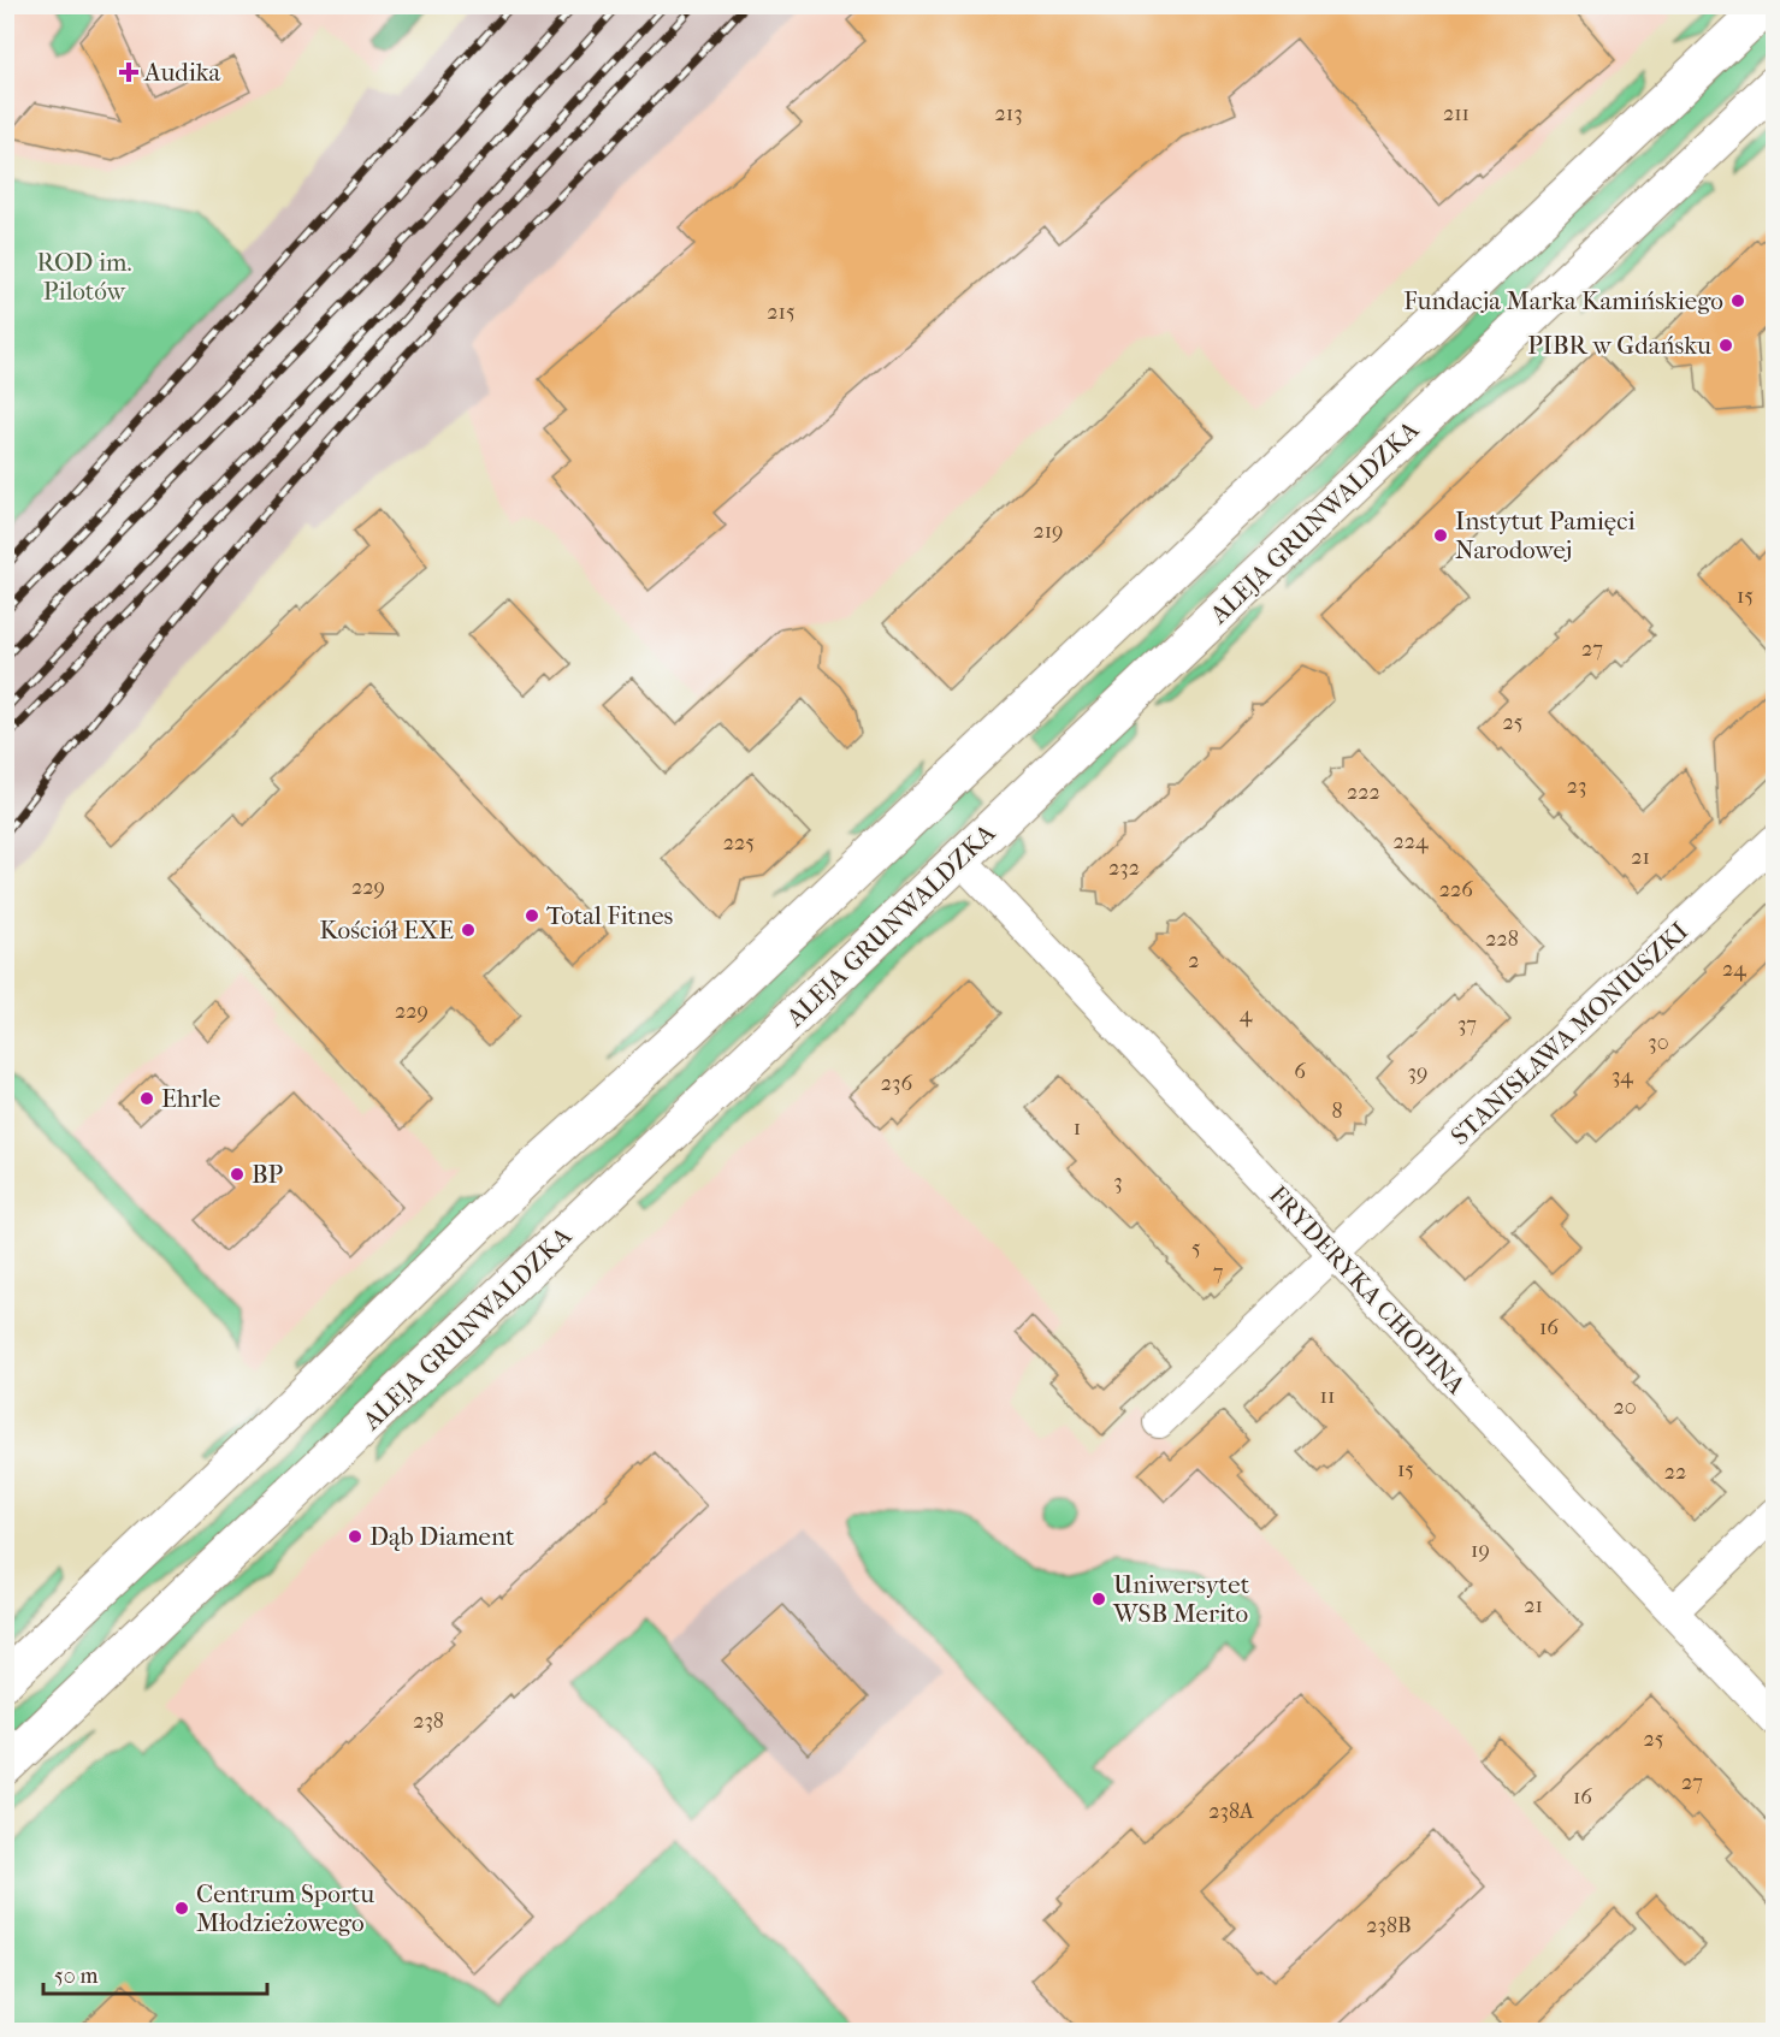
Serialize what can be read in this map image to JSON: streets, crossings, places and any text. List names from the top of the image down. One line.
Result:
{"streets":{"main road":["ALEJA GRUNWALDZKA"],"street":["STANISŁAWA MONIUSZKI","FRYDERYKA CHOPINA"]},"crossings":[["ALEJA GRUNWALDZKA","FRYDERYKA CHOPINA"],["STANISŁAWA MONIUSZKI","FRYDERYKA CHOPINA"]],"parks":["ROD im. Pilotów"],"places":{"health":["Audika"],"other":["Fundacja Marka Kamińskiego","PIBR w Gdańsku","Instytut Pamięci Narodowej","Total Fitnes","Kościół EXE","Ehrle","BP","Dąb Diament","Uniwersytet WSB Merito","Centrum Sportu Młodzieżowego"]},"house_numbers":["213","211","215","219","15","27","25","23","222","224","225","21","232","229","226","228","2","24","229","4","37","30","6","39","34","236","8","1","3","5","7","16","11","20","15","22","19","21","238","25","27","16","238A","238B"],"scale_bar":"50 m"}
